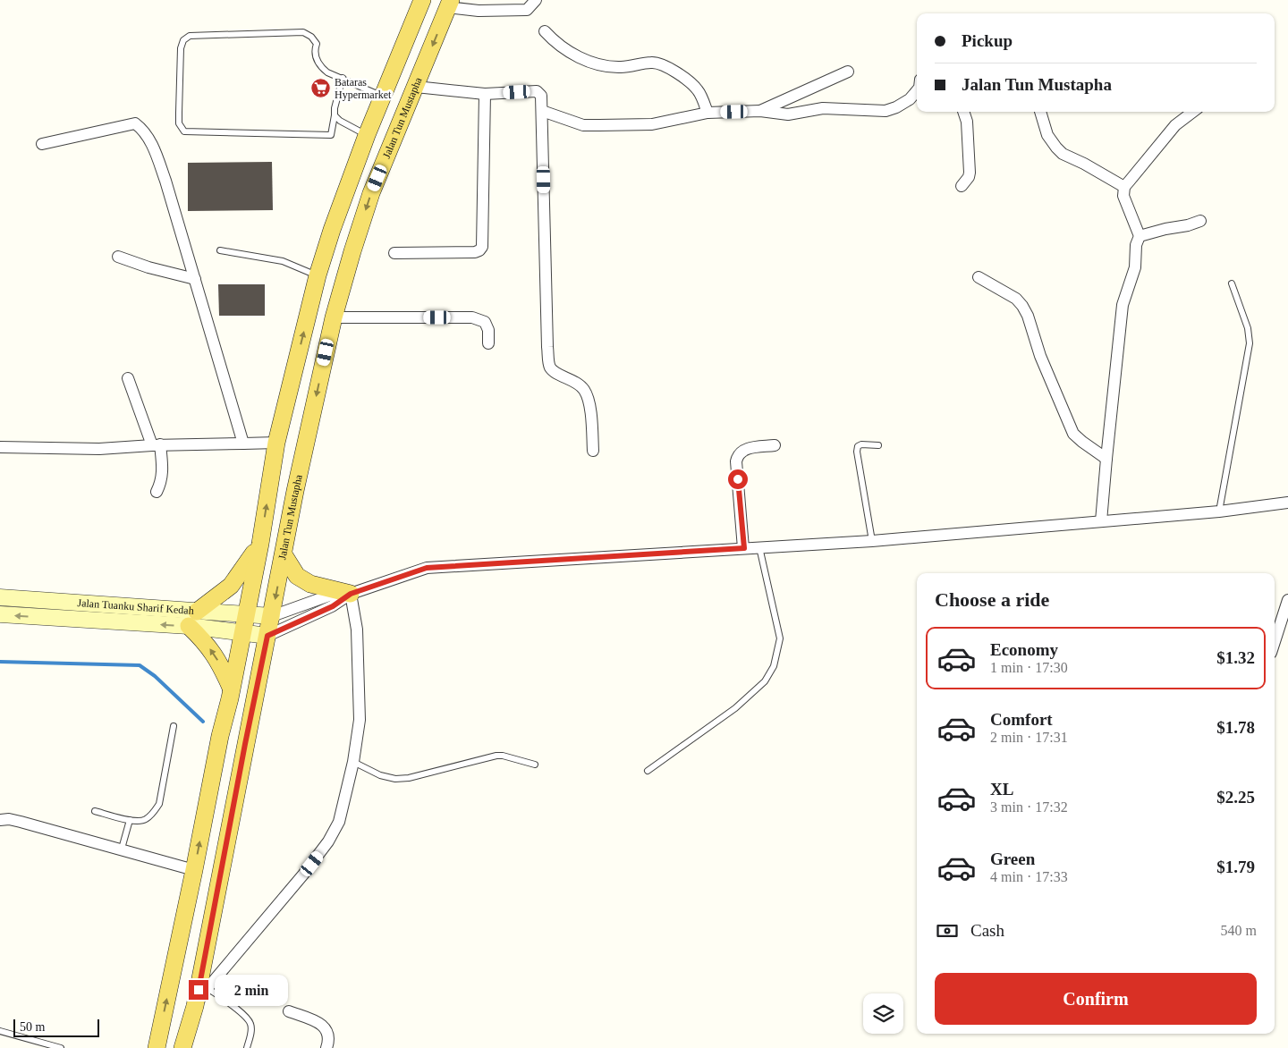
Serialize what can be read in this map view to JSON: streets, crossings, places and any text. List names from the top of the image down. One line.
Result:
{"streets":{"main road":["Jalan Tun Mustapha","Jalan Tuanku Sharif Kedah"]},"crossings":[["Jalan Tun Mustapha","Jalan Tuanku Sharif Kedah"]],"places":{"supermarket":["Bataras Hypermarket"]},"scale_bar":"50 m","page":{"banner":["Pickup","Jalan Tun Mustapha"],"heading":"Choose a ride","list":[{"name":"Economy","note":"1 min · 17:30","value":"$1.32"},{"name":"Comfort","note":"2 min · 17:31","value":"$1.78"},{"name":"XL","note":"3 min · 17:32","value":"$2.25"},{"name":"Green","note":"4 min · 17:33","value":"$1.79"}],"pay":["Cash","540 m"],"buttons":"Confirm","bubble":"2 min","scale":"50 m"}}
